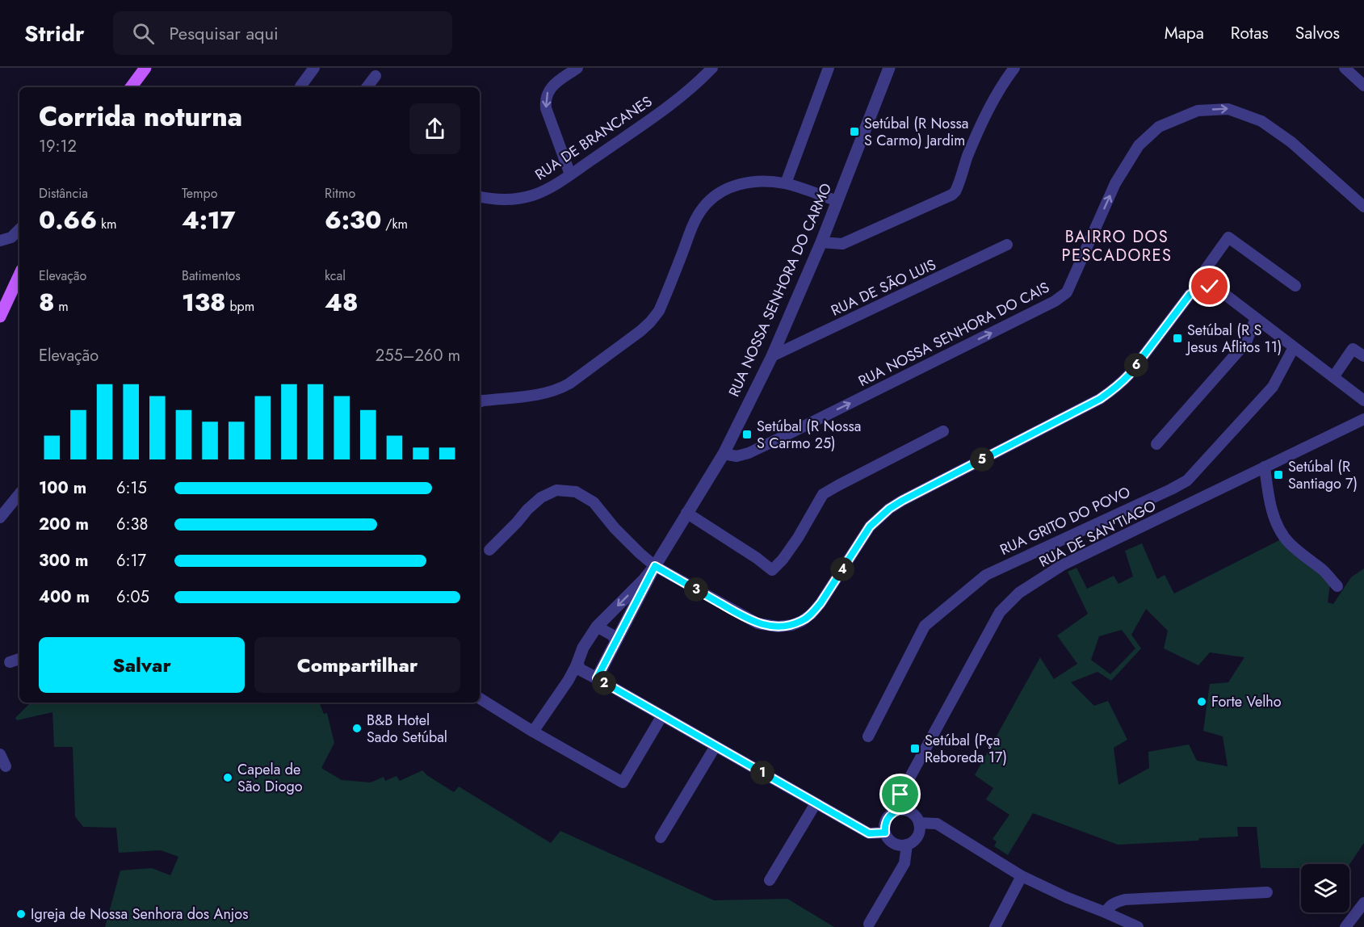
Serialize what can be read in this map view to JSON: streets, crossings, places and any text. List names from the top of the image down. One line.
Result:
{"streets":{"street":["RUA DE BRANCANES","RUA DE SÃO LUIS","RUA NOSSA SENHORA DO CARMO","RUA NOSSA SENHORA DO CAIS","RUA GRITO DO POVO","RUA DE SAN'TIAGO"]},"crossings":[["RUA DE SÃO LUIS","RUA NOSSA SENHORA DO CARMO"],["RUA NOSSA SENHORA DO CARMO","RUA NOSSA SENHORA DO CAIS"]],"one_way":["RUA NOSSA SENHORA DO CAIS"],"districts":["BAIRRO DOS PESCADORES"],"places":{"transit":["Setúbal (R Nossa S Carmo) Jardim","Setúbal (R S Jesus Aflitos 11)","Setúbal (R Nossa S Carmo 25)","Setúbal (R Santiago 7)","Setúbal (Pça Reboreda 17)"],"other":["Forte Velho","B&B Hotel Sado Setúbal","Capela de São Diogo","Igreja de Nossa Senhora dos Anjos"]},"page":{"header":"Stridr","search":"Pesquisar aqui","nav":["Mapa","Rotas","Salvos"],"heading":["Corrida noturna","19:12"],"stats":[["Distância","0.66 km"],["Tempo","4:17"],["Ritmo","6:30 /km"],["Elevação","8 m"],["Batimentos","138 bpm"],["kcal","48"]],"chart":["Elevação","255–260 m"],"pins":["6","5","4","3","2","1"],"list":[{"name":"100 m","note":"6:15"},{"name":"200 m","note":"6:38"},{"name":"300 m","note":"6:17"},{"name":"400 m","note":"6:05"}],"buttons":["Salvar","Compartilhar"]}}
